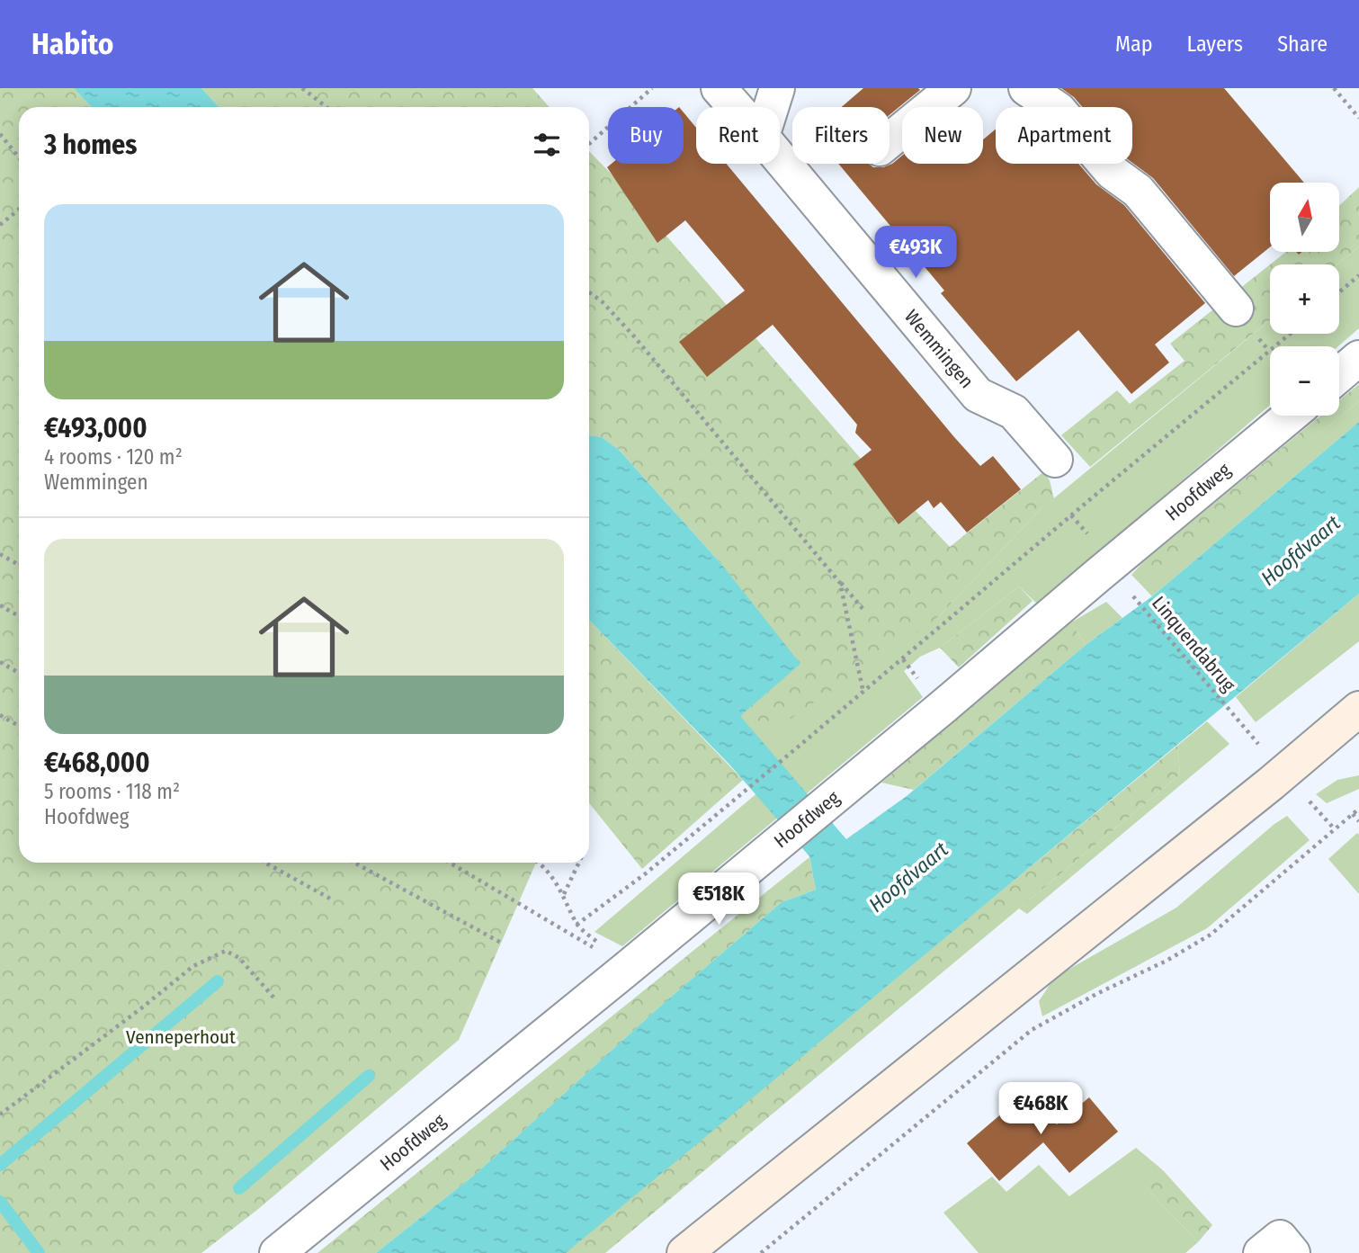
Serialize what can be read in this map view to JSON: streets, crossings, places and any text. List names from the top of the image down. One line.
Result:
{"streets":{"street":["Wemmingen","Hoofdweg"],"path":["Linquendabrug"]},"water":["Hoofdvaart"],"parks":["Venneperhout"],"north":"top","page":{"header":"Habito","nav":["Map","Layers","Share"],"chip":["Buy","Rent","Filters","New","Apartment"],"heading":"3 homes","map_buttons":["+","−"],"list":[{"name":"€493,000","note":"4 rooms · 120 m² · Wemmingen"},{"name":"€468,000","note":"5 rooms · 118 m² · Hoofdweg"}],"price":["€493K","€518K","€468K"]}}
